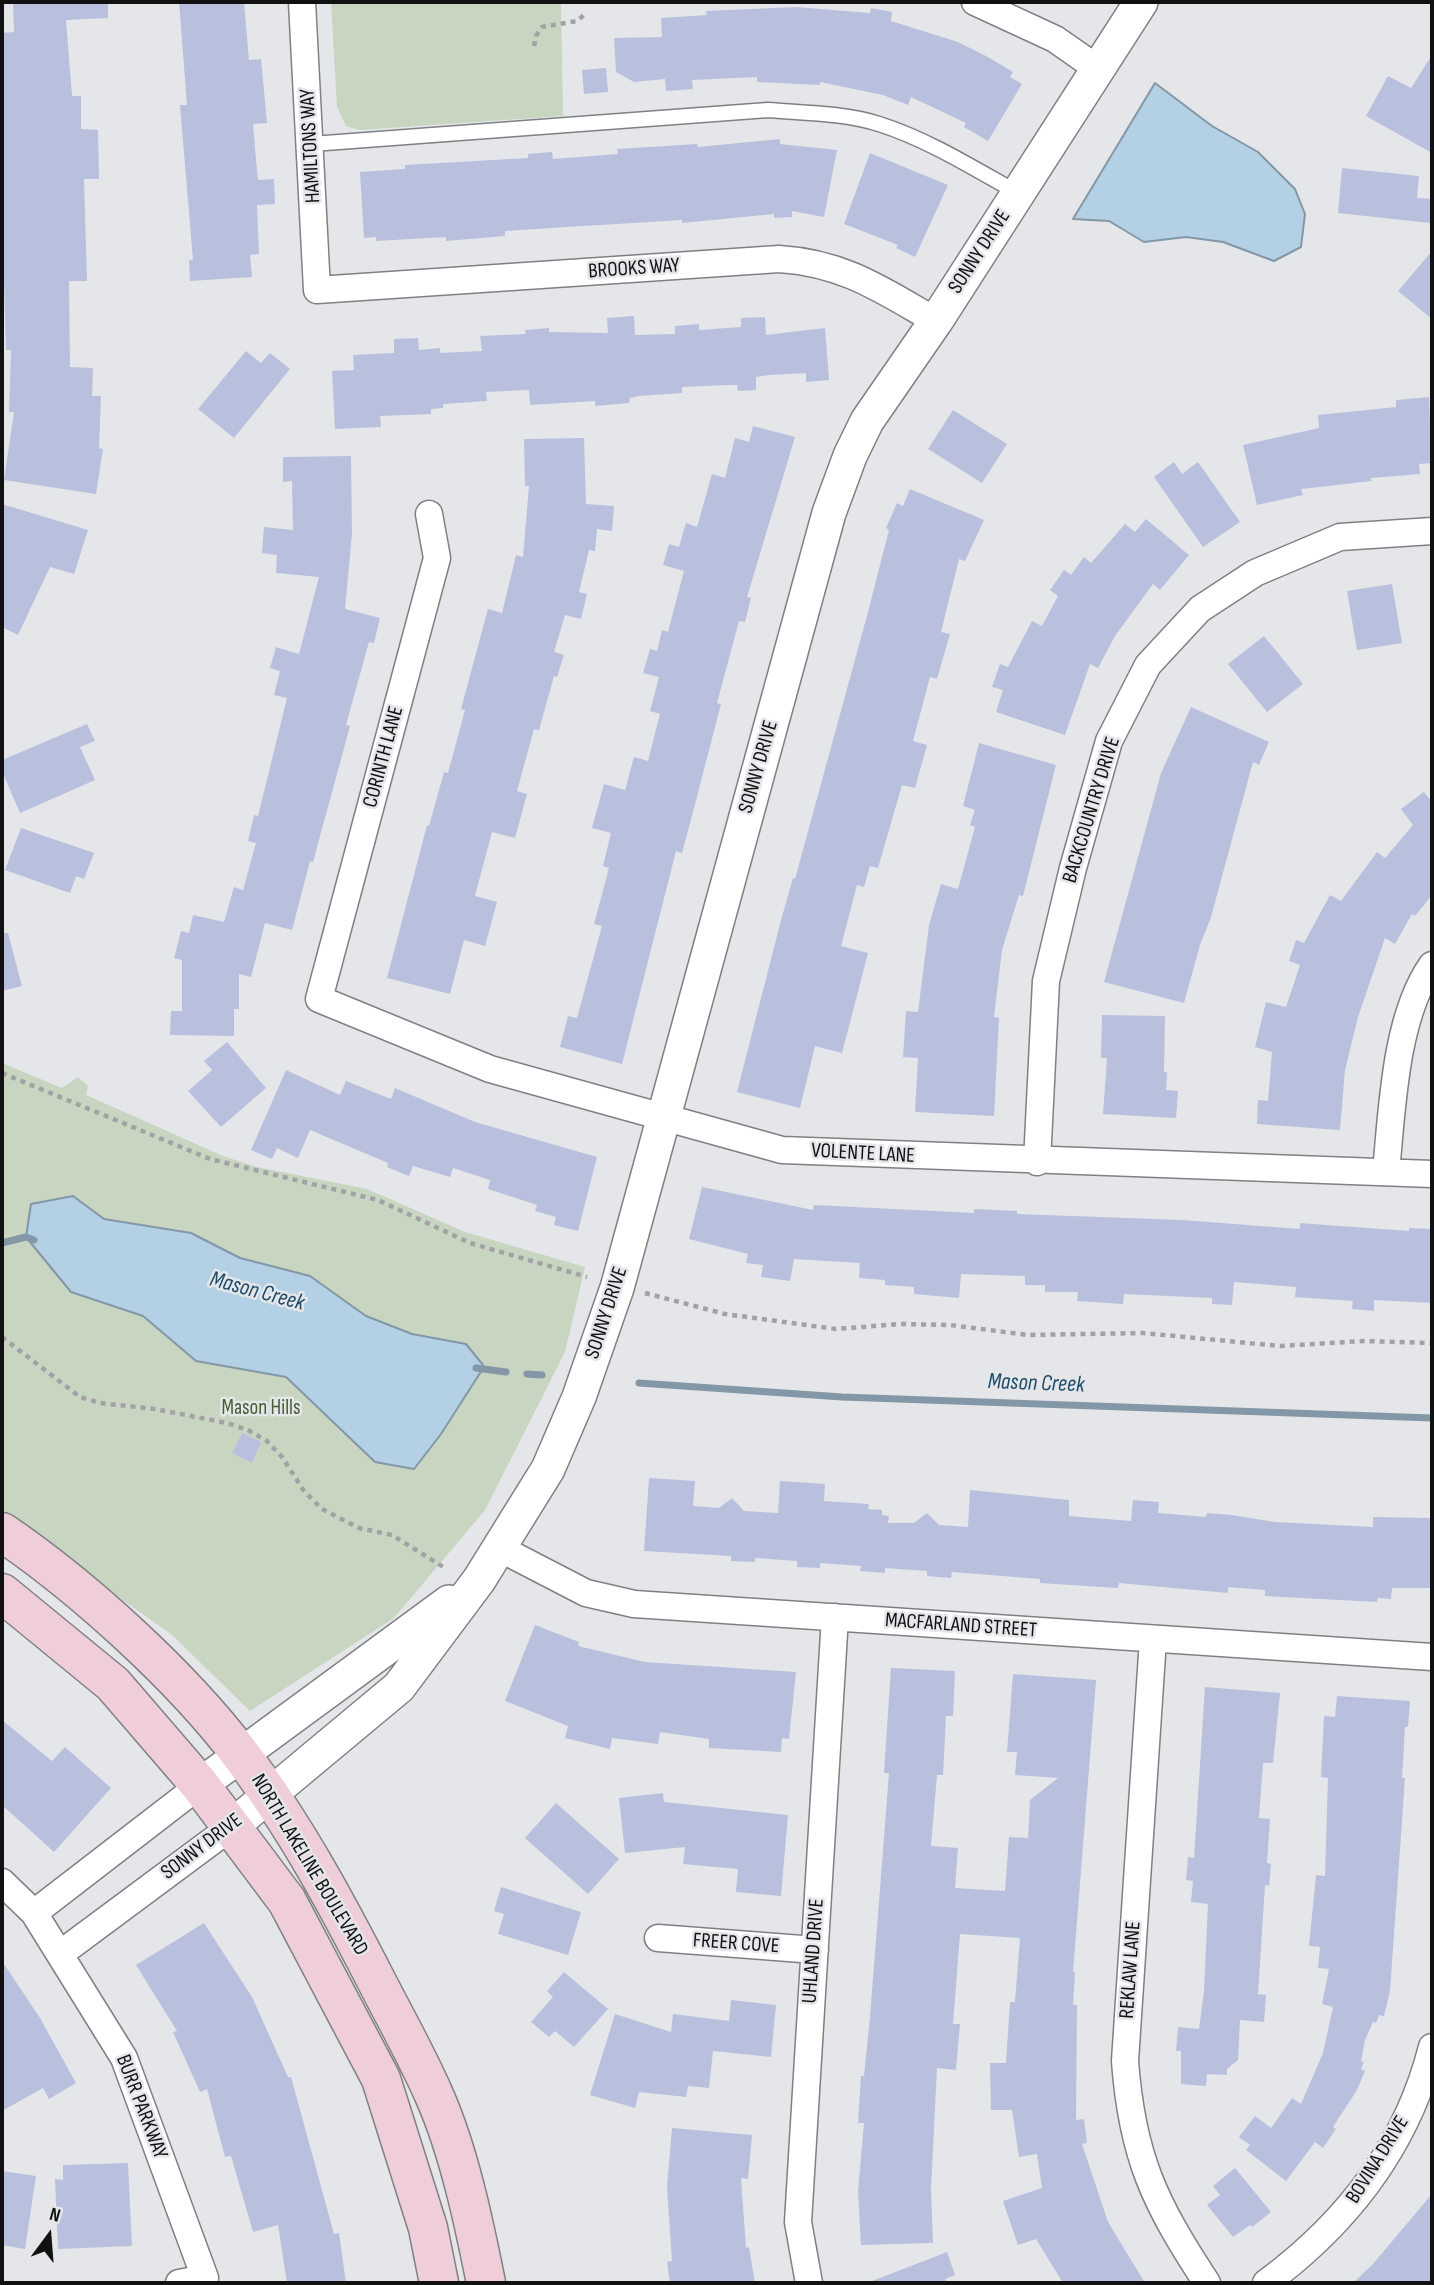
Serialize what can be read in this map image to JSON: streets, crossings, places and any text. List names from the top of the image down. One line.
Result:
{"streets":{"main road":["NORTH LAKELINE BOULEVARD"],"street":["HAMILTONS WAY","SONNY DRIVE","BROOKS WAY","CORINTH LANE","BACKCOUNTRY DRIVE","VOLENTE LANE","MACFARLAND STREET","FREER COVE","UHLAND DRIVE","REKLAW LANE","BURR PARKWAY","BOVINA DRIVE"]},"crossings":[["HAMILTONS WAY","BROOKS WAY"],["SONNY DRIVE","BROOKS WAY"],["SONNY DRIVE","VOLENTE LANE"],["SONNY DRIVE","MACFARLAND STREET"],["SONNY DRIVE","NORTH LAKELINE BOULEVARD"],["SONNY DRIVE","BURR PARKWAY"],["CORINTH LANE","VOLENTE LANE"],["BACKCOUNTRY DRIVE","VOLENTE LANE"],["MACFARLAND STREET","UHLAND DRIVE"],["MACFARLAND STREET","REKLAW LANE"],["FREER COVE","UHLAND DRIVE"]],"water":["Mason Creek"],"parks":["Mason Hills"],"north":"top"}
